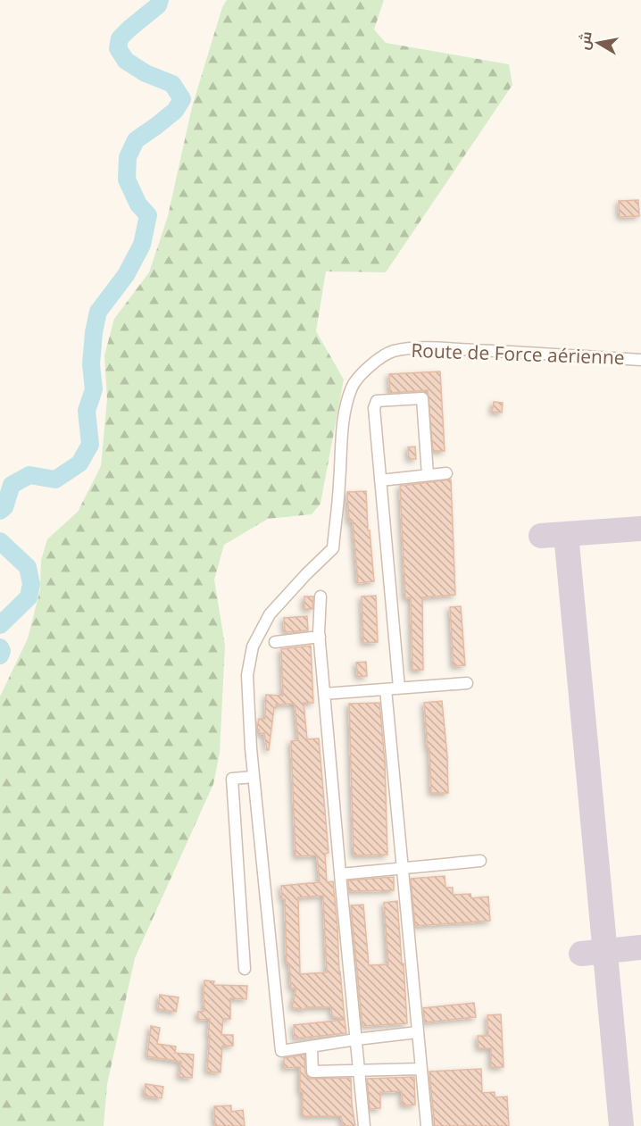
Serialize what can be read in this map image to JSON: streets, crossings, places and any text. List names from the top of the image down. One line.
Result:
{"streets":{"lane":["Route de Force aérienne"]},"north":"left"}
